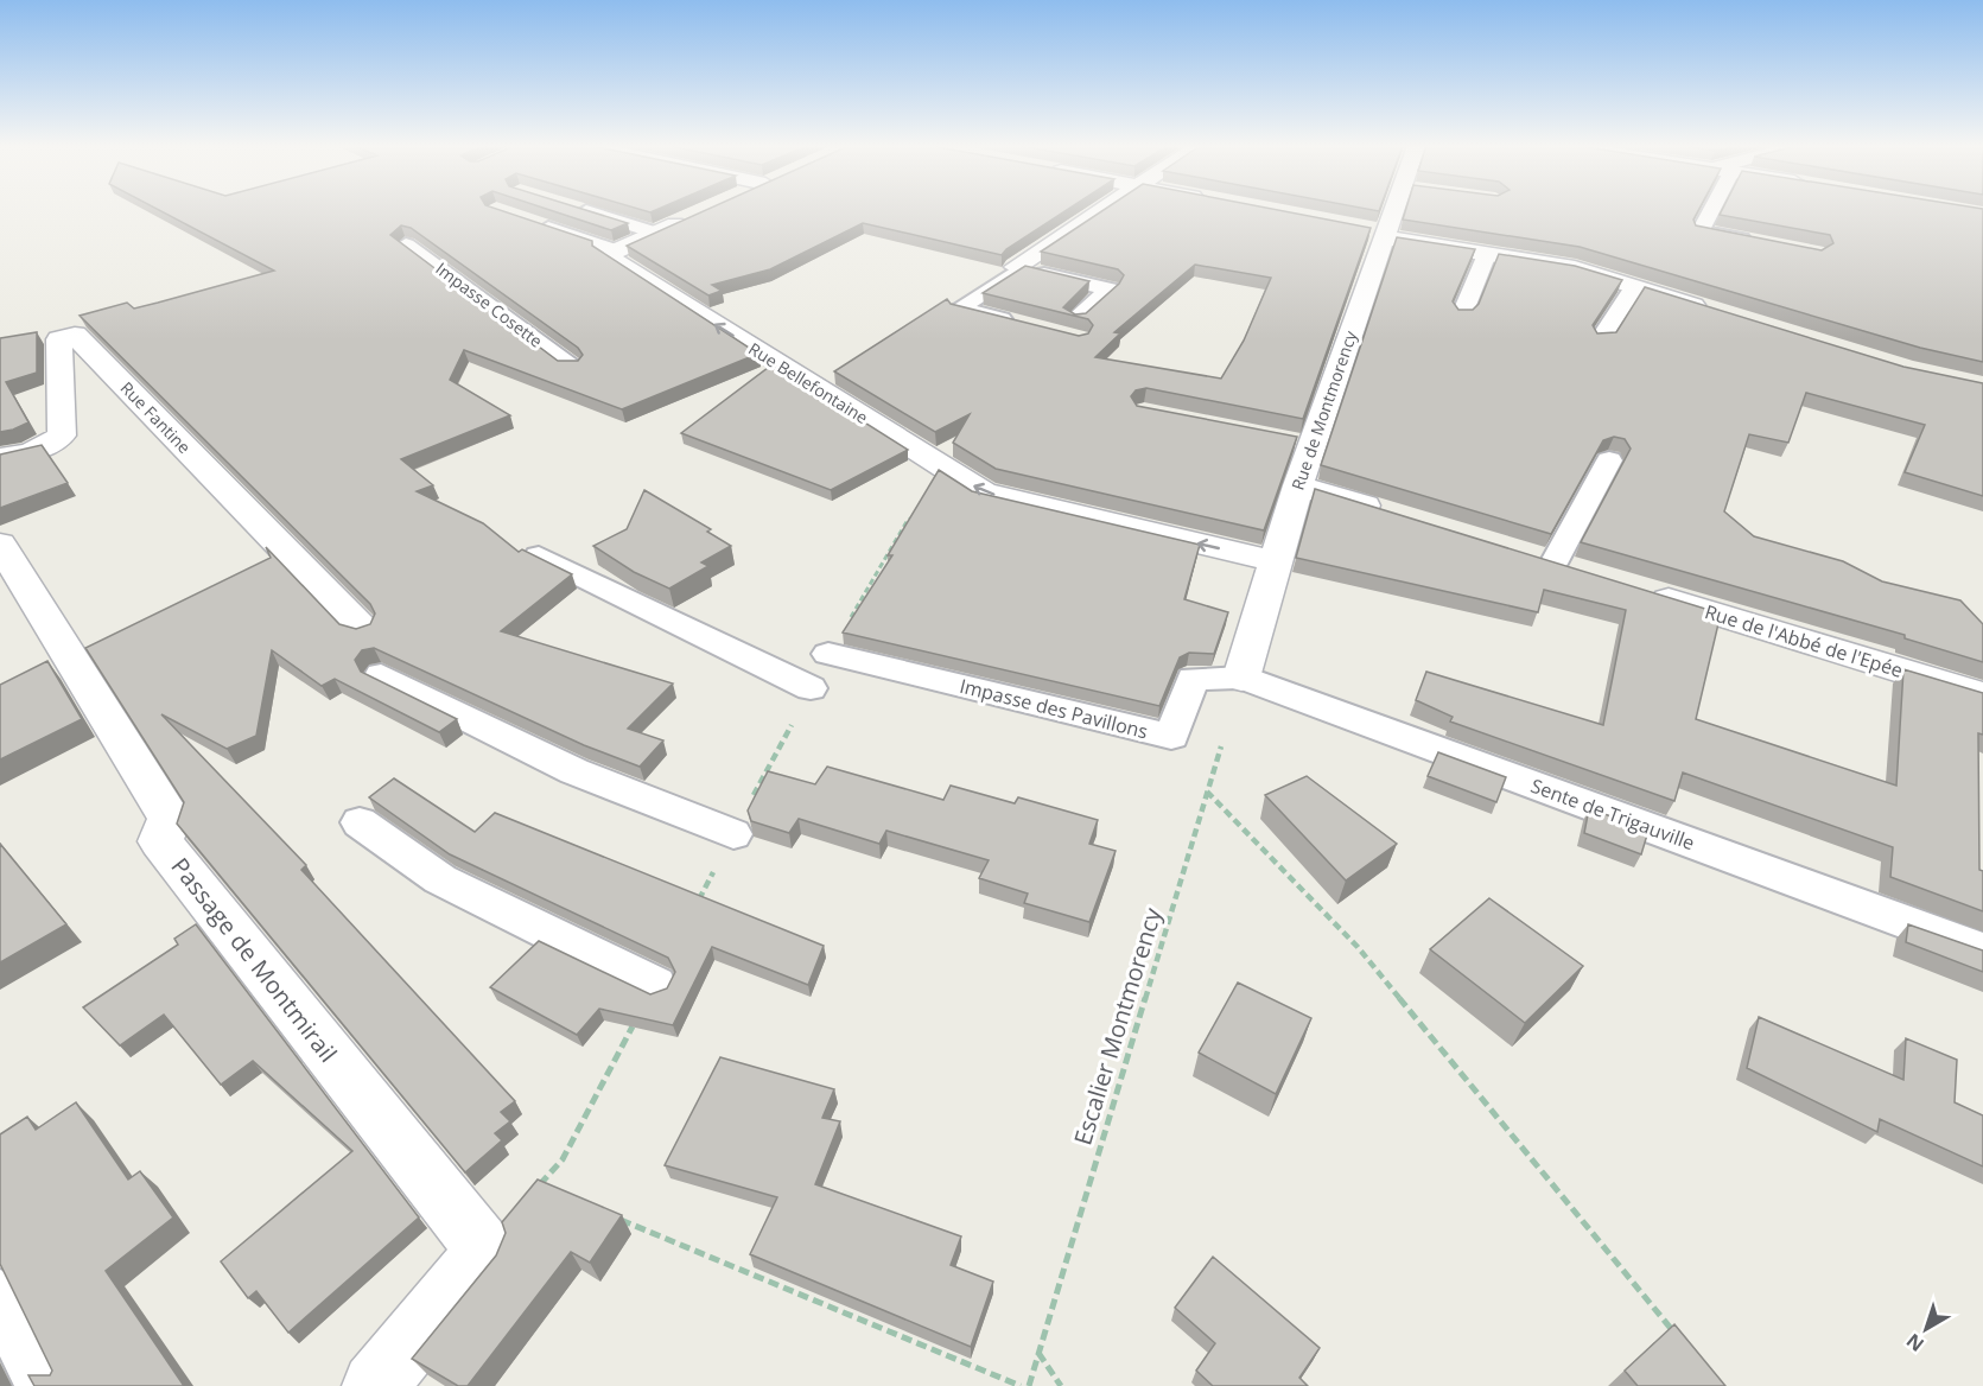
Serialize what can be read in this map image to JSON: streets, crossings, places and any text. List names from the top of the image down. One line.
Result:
{"streets":{"street":["Rue Bellefontaine","Rue de Montmorency","Rue Fantine","Rue de l'Abbé de l'Epée","Passage de Montmirail"],"lane":["Impasse Cosette","Impasse des Pavillons","Sente de Trigauville"],"path":["Escalier Montmorency"]},"crossings":[["Rue Bellefontaine","Rue de Montmorency"],["Rue de Montmorency","Impasse des Pavillons"],["Rue de Montmorency","Sente de Trigauville"],["Rue de Montmorency","Escalier Montmorency"],["Impasse des Pavillons","Sente de Trigauville"],["Impasse des Pavillons","Escalier Montmorency"],["Sente de Trigauville","Escalier Montmorency"]],"one_way":["Rue Bellefontaine"],"north":"bottom left"}
